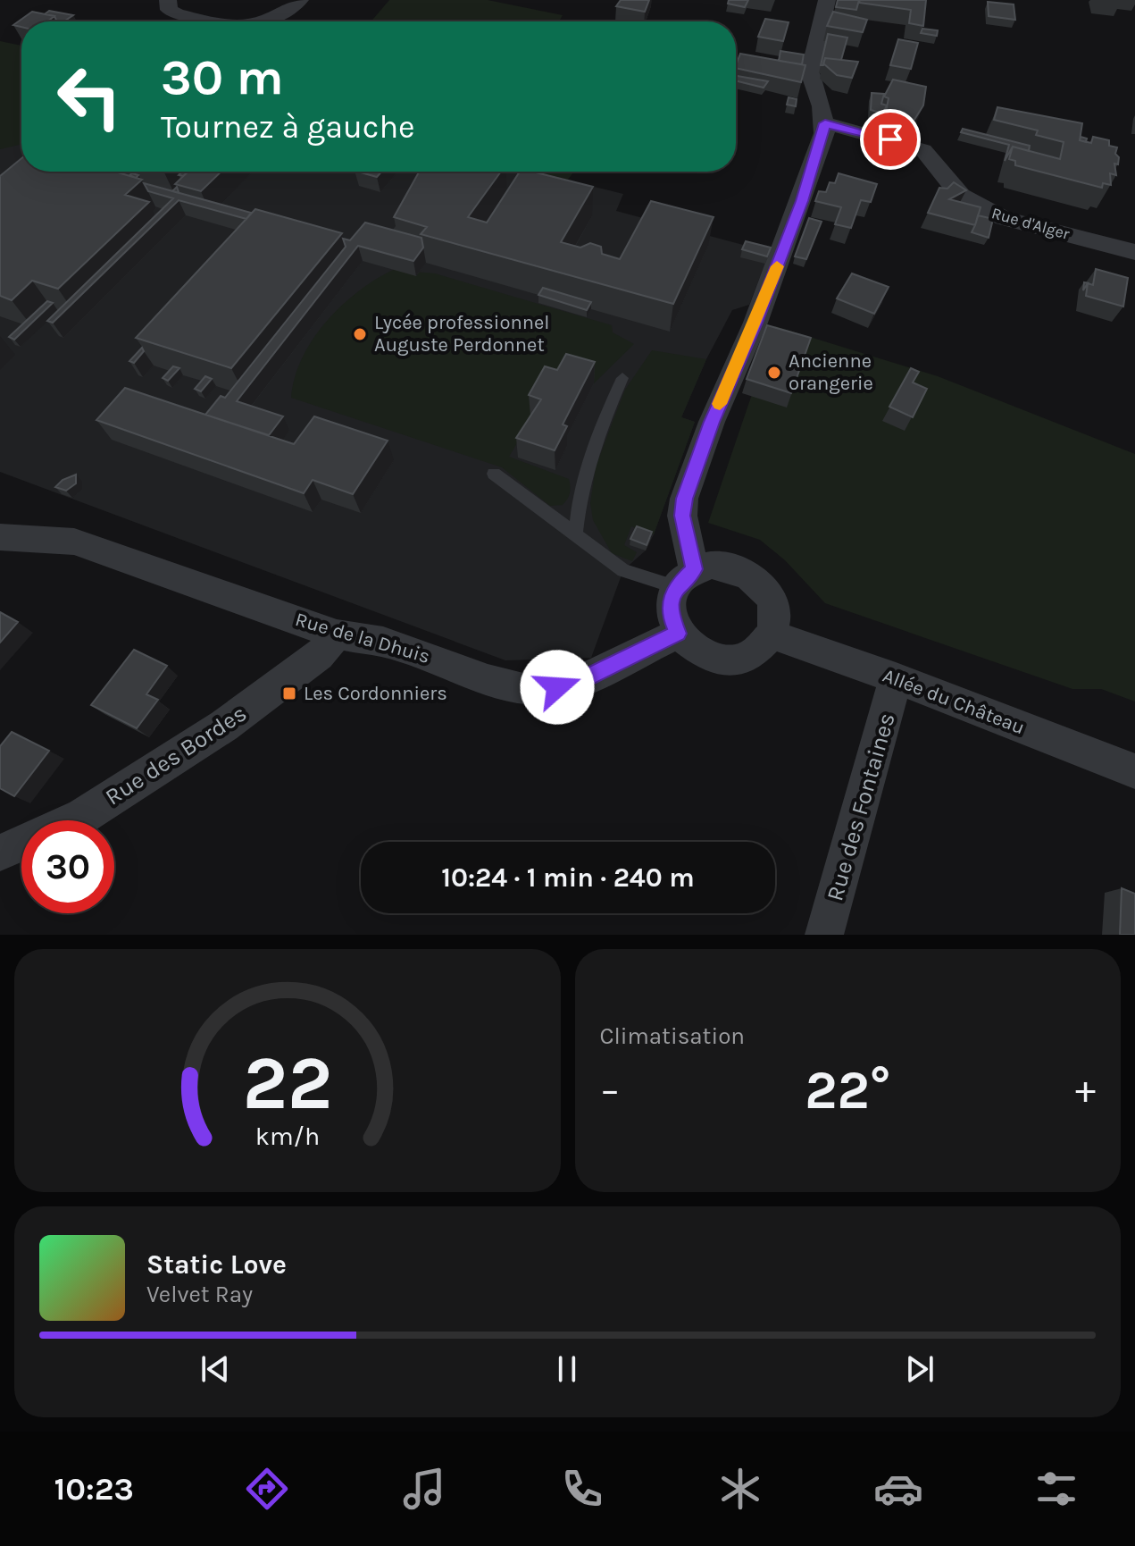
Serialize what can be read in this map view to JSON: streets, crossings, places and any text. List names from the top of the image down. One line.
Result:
{"streets":{"street":["Rue d'Alger","Rue de la Dhuis","Allée du Château","Rue des Bordes","Rue des Fontaines"]},"crossings":[["Rue de la Dhuis","Allée du Château"],["Rue de la Dhuis","Rue des Bordes"],["Allée du Château","Rue des Fontaines"]],"places":{"other":["Lycée professionnel Auguste Perdonnet","Ancienne orangerie"],"transit":["Les Cordonniers"]},"page":{"turn":["30 m","Tournez à gauche"],"limit":"30","trip":"10:24 · 1 min · 240 m","tile":"Climatisation","heat":["−","22°","+"],"song":["Static Love","Velvet Ray"],"tabs":"10:23","gauge":["22","km/h"]}}
